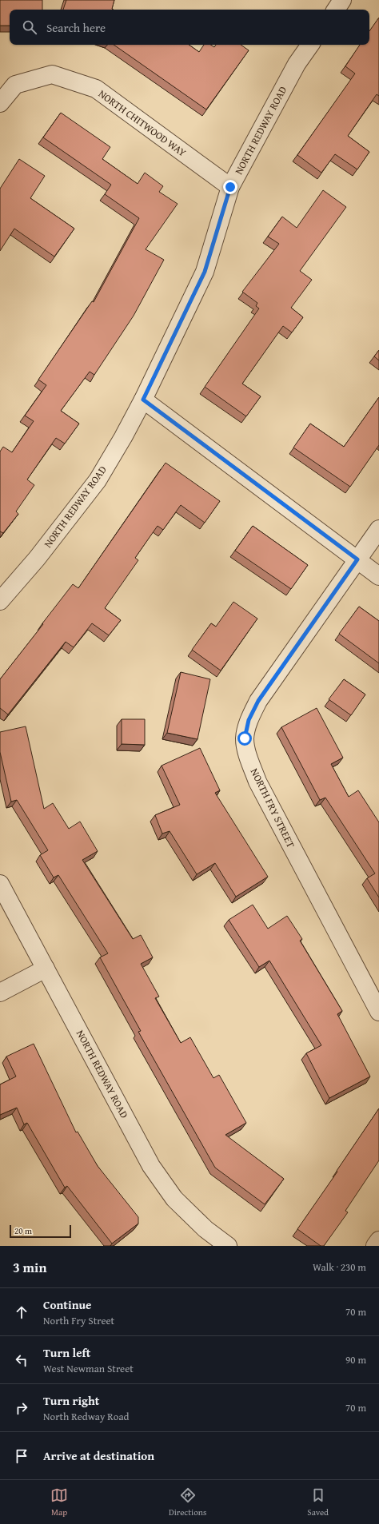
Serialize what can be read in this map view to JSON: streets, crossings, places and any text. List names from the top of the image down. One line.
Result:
{"streets":{"street":["NORTH CHITWOOD WAY","NORTH REDWAY ROAD","NORTH FRY STREET"]},"crossings":[["NORTH CHITWOOD WAY","NORTH REDWAY ROAD"]],"scale_bar":"20 m","page":{"search":"Search here","scale":"20 m","heading":["3 min","Walk · 230 m"],"list":[["Continue","North Fry Street","70 m"],["Turn left","West Newman Street","90 m"],["Turn right","North Redway Road","70 m"],"Arrive at destination"],"nav":["Map","Directions","Saved"]}}
